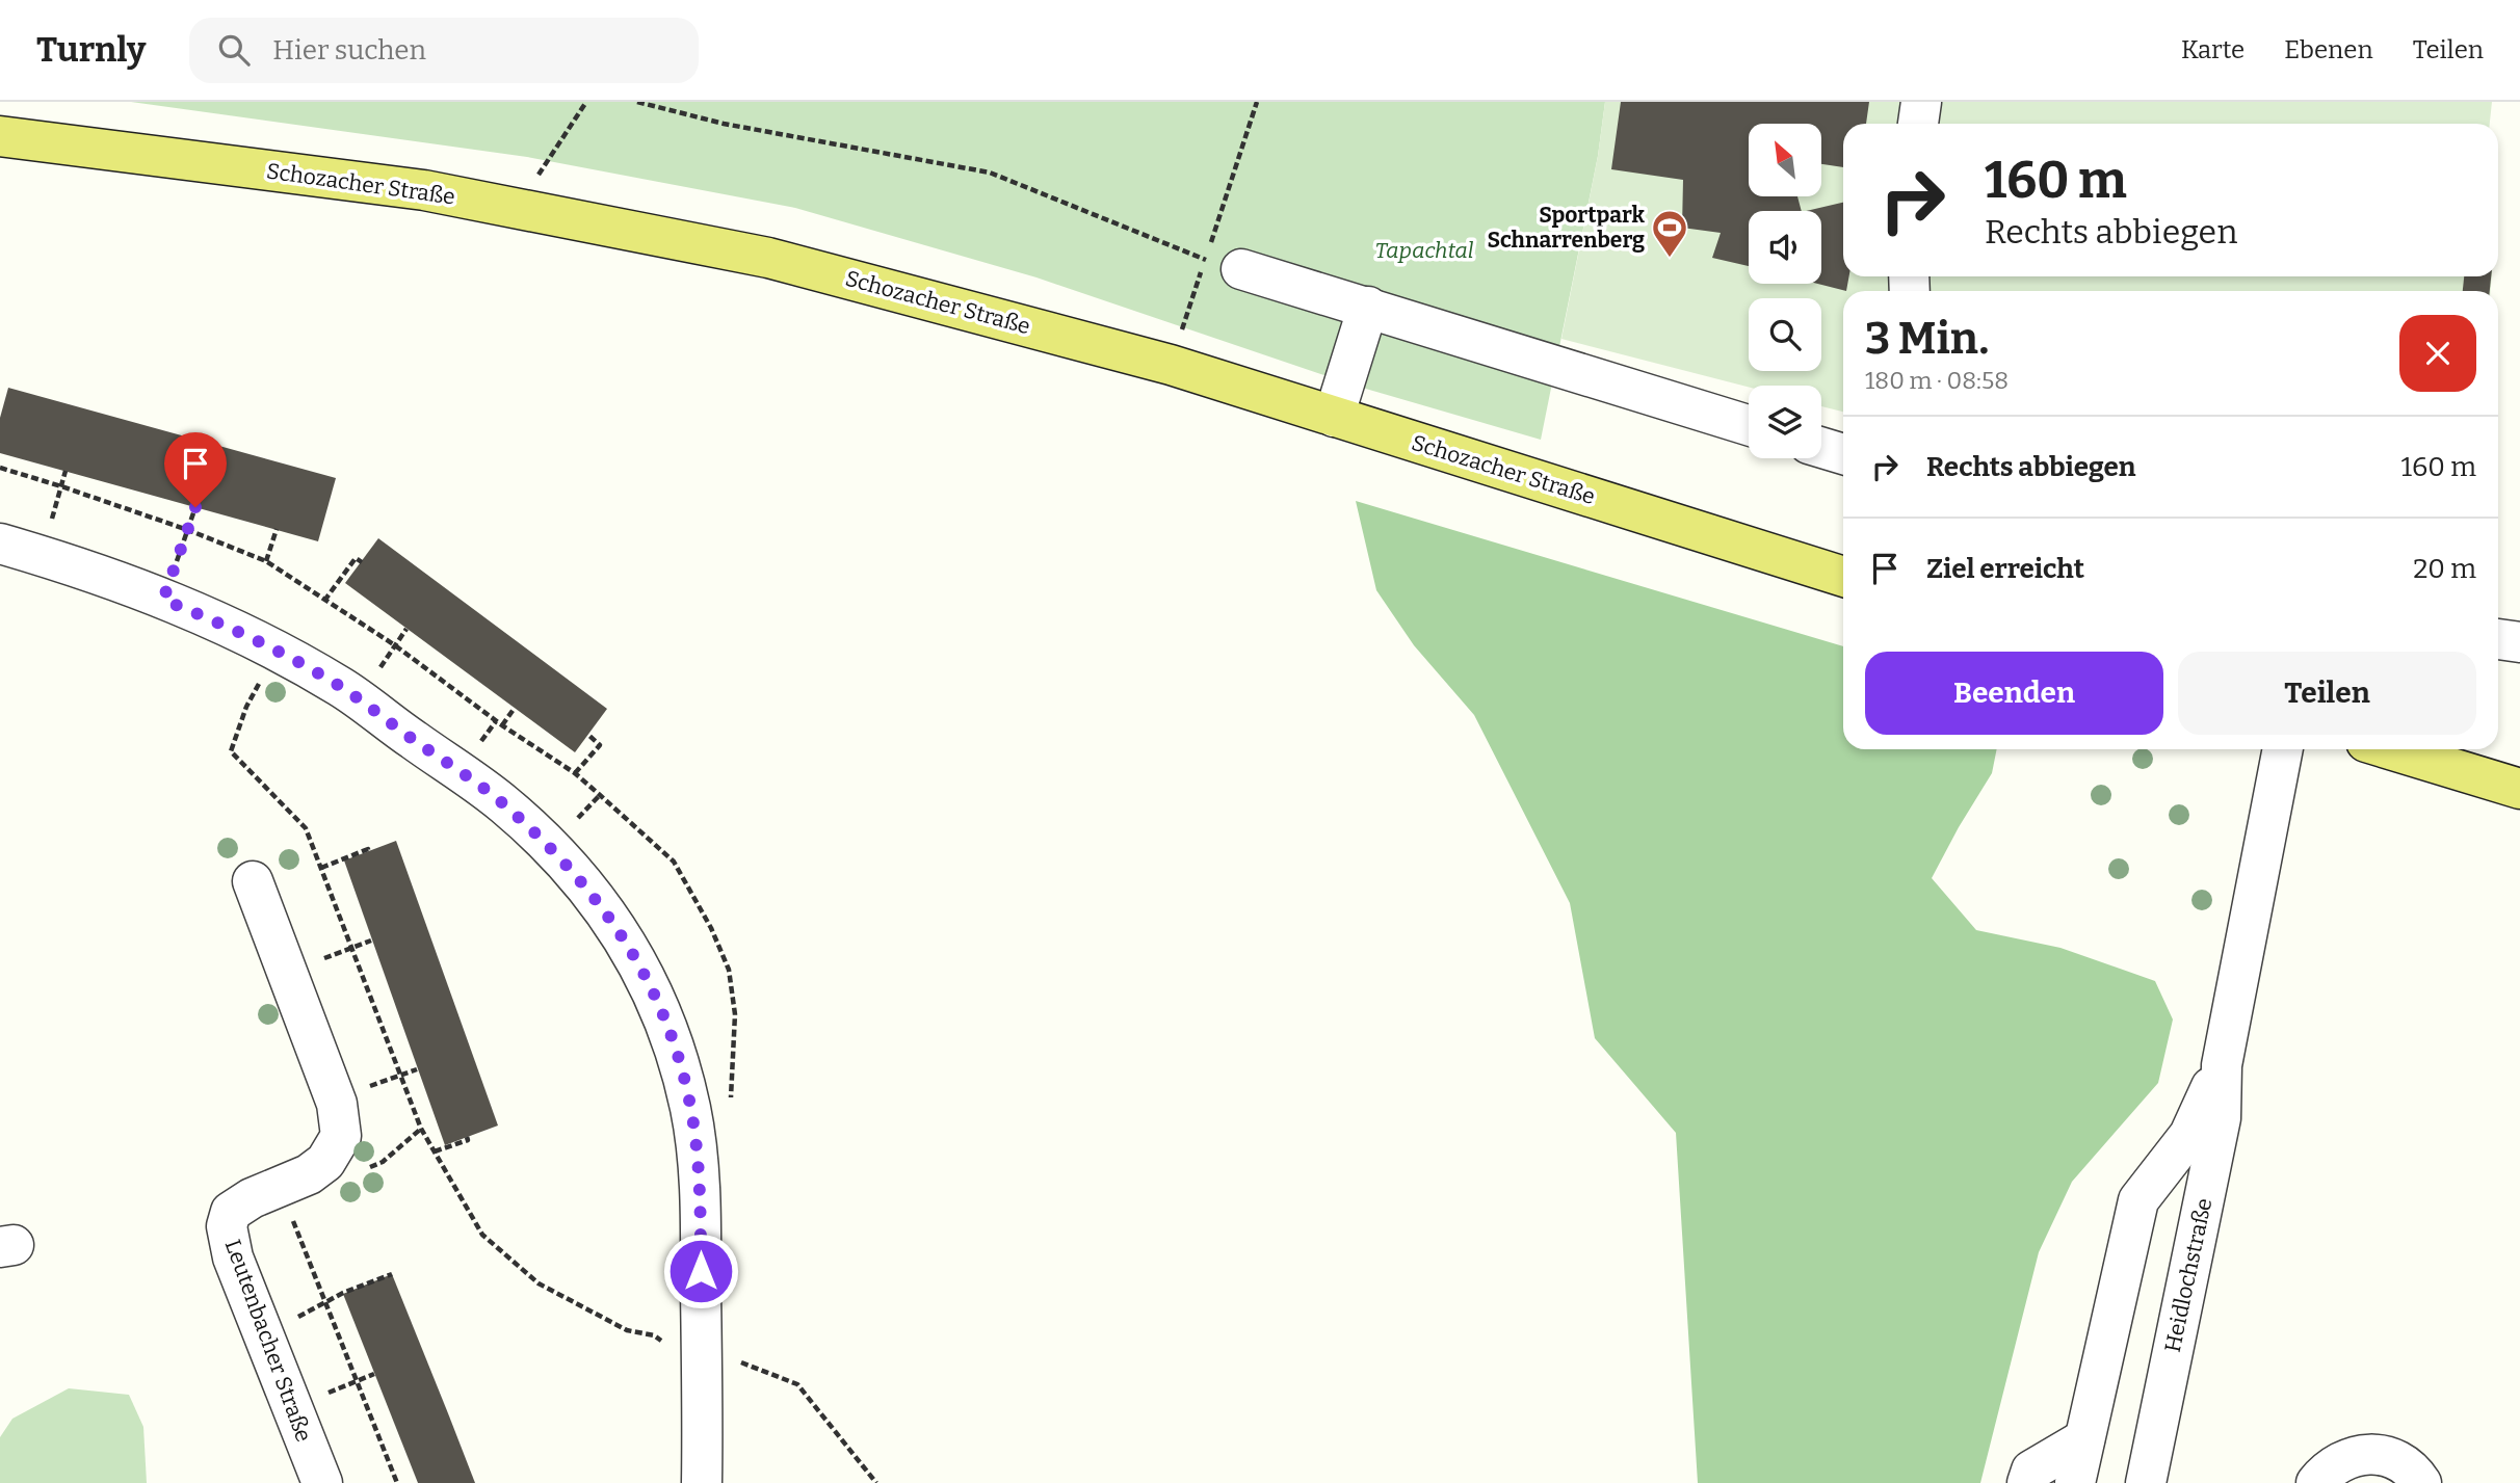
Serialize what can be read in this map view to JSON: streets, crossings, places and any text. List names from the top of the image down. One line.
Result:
{"streets":{"main road":["Schozacher Straße"],"street":["Heidlochstraße","Leutenbacher Straße"]},"parks":["Tapachtal"],"places":{"sports":["Sportpark Schnarrenberg"]},"north":"top left","page":{"header":"Turnly","search":"Hier suchen","nav":["Karte","Ebenen","Teilen"],"turn":["160 m","Rechts abbiegen"],"heading":["3 Min.","180 m · 08:58"],"list":[{"name":"Rechts abbiegen","value":"160 m"},{"name":"Ziel erreicht","value":"20 m"}],"buttons":["Beenden","Teilen"]}}
